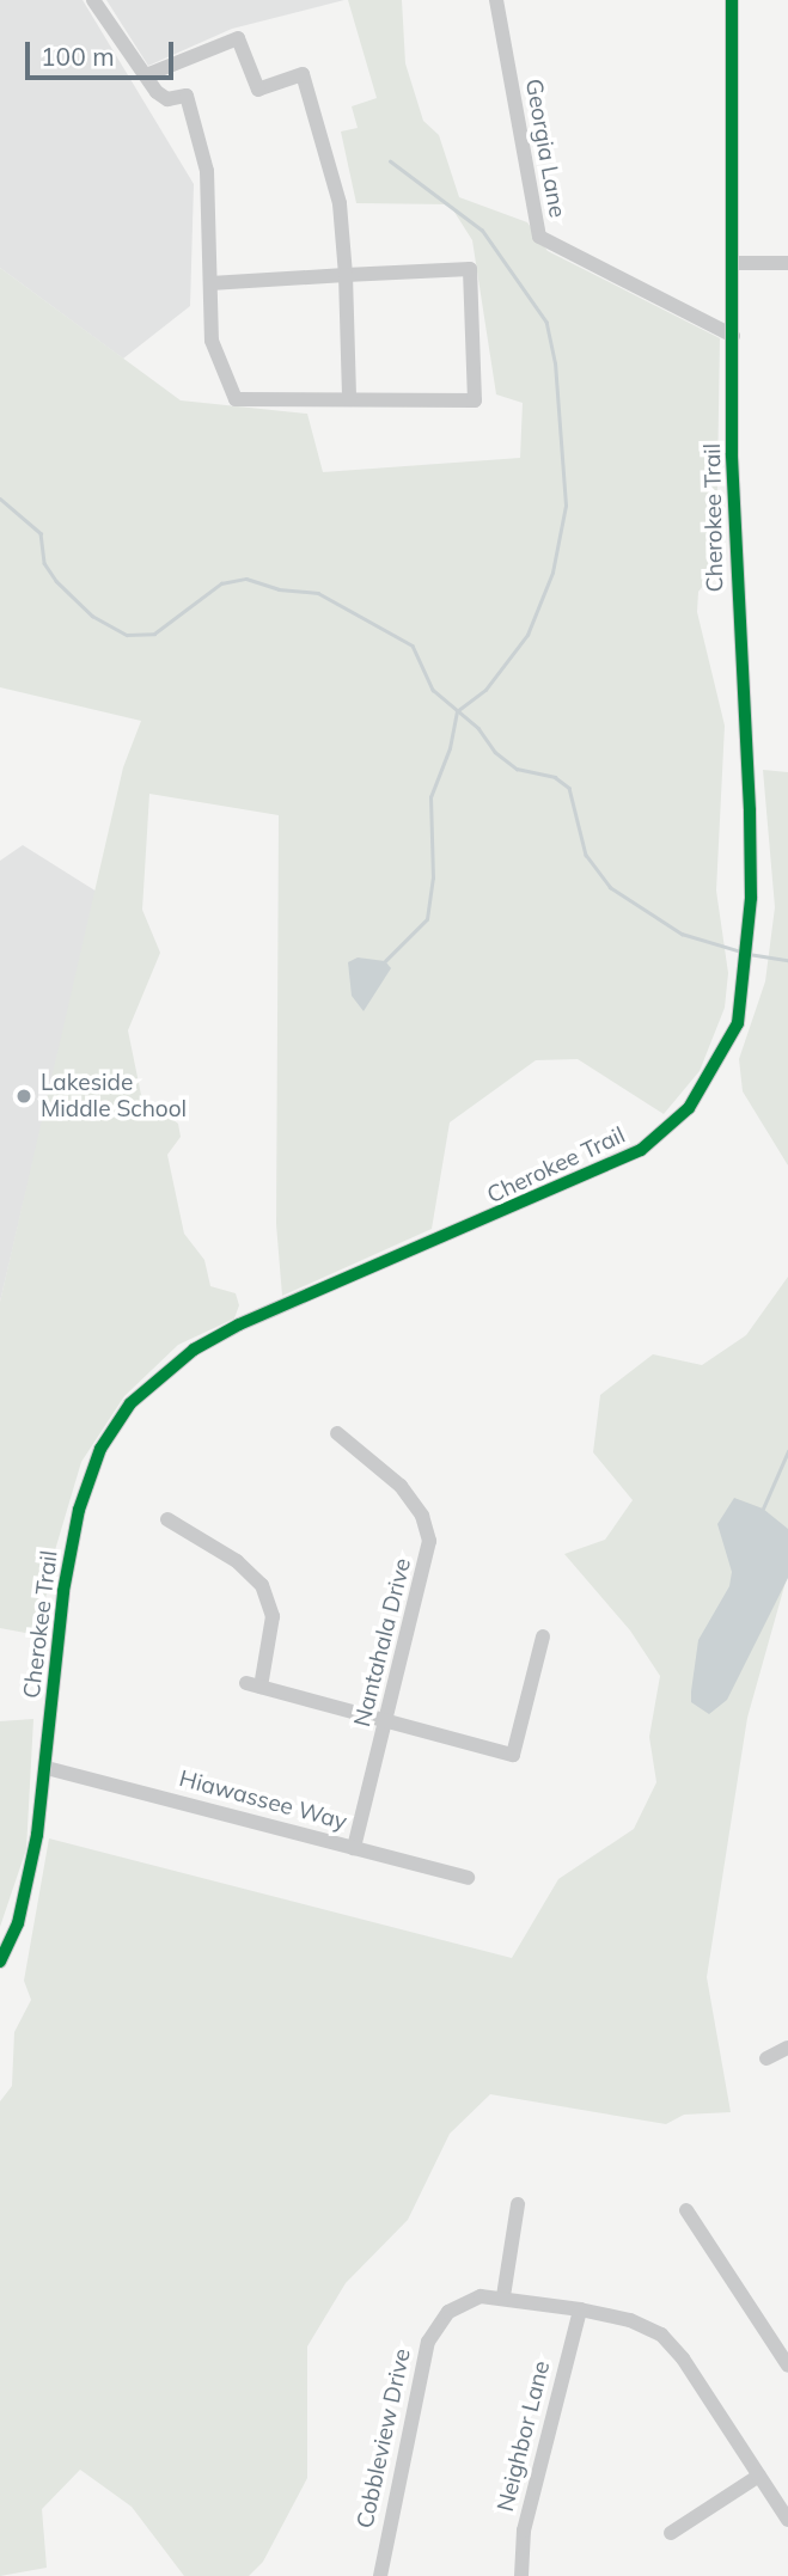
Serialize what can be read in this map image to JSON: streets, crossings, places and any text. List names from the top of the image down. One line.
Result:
{"streets":{"street":["Georgia Lane","Cherokee Trail","Nantahala Drive","Hiawassee Way","Neighbor Lane","Cobbleview Drive"]},"crossings":[["Georgia Lane","Cherokee Trail"],["Cherokee Trail","Hiawassee Way"],["Nantahala Drive","Hiawassee Way"],["Neighbor Lane","Cobbleview Drive"]],"places":["Lakeside Middle School"],"scale_bar":"100 m"}
